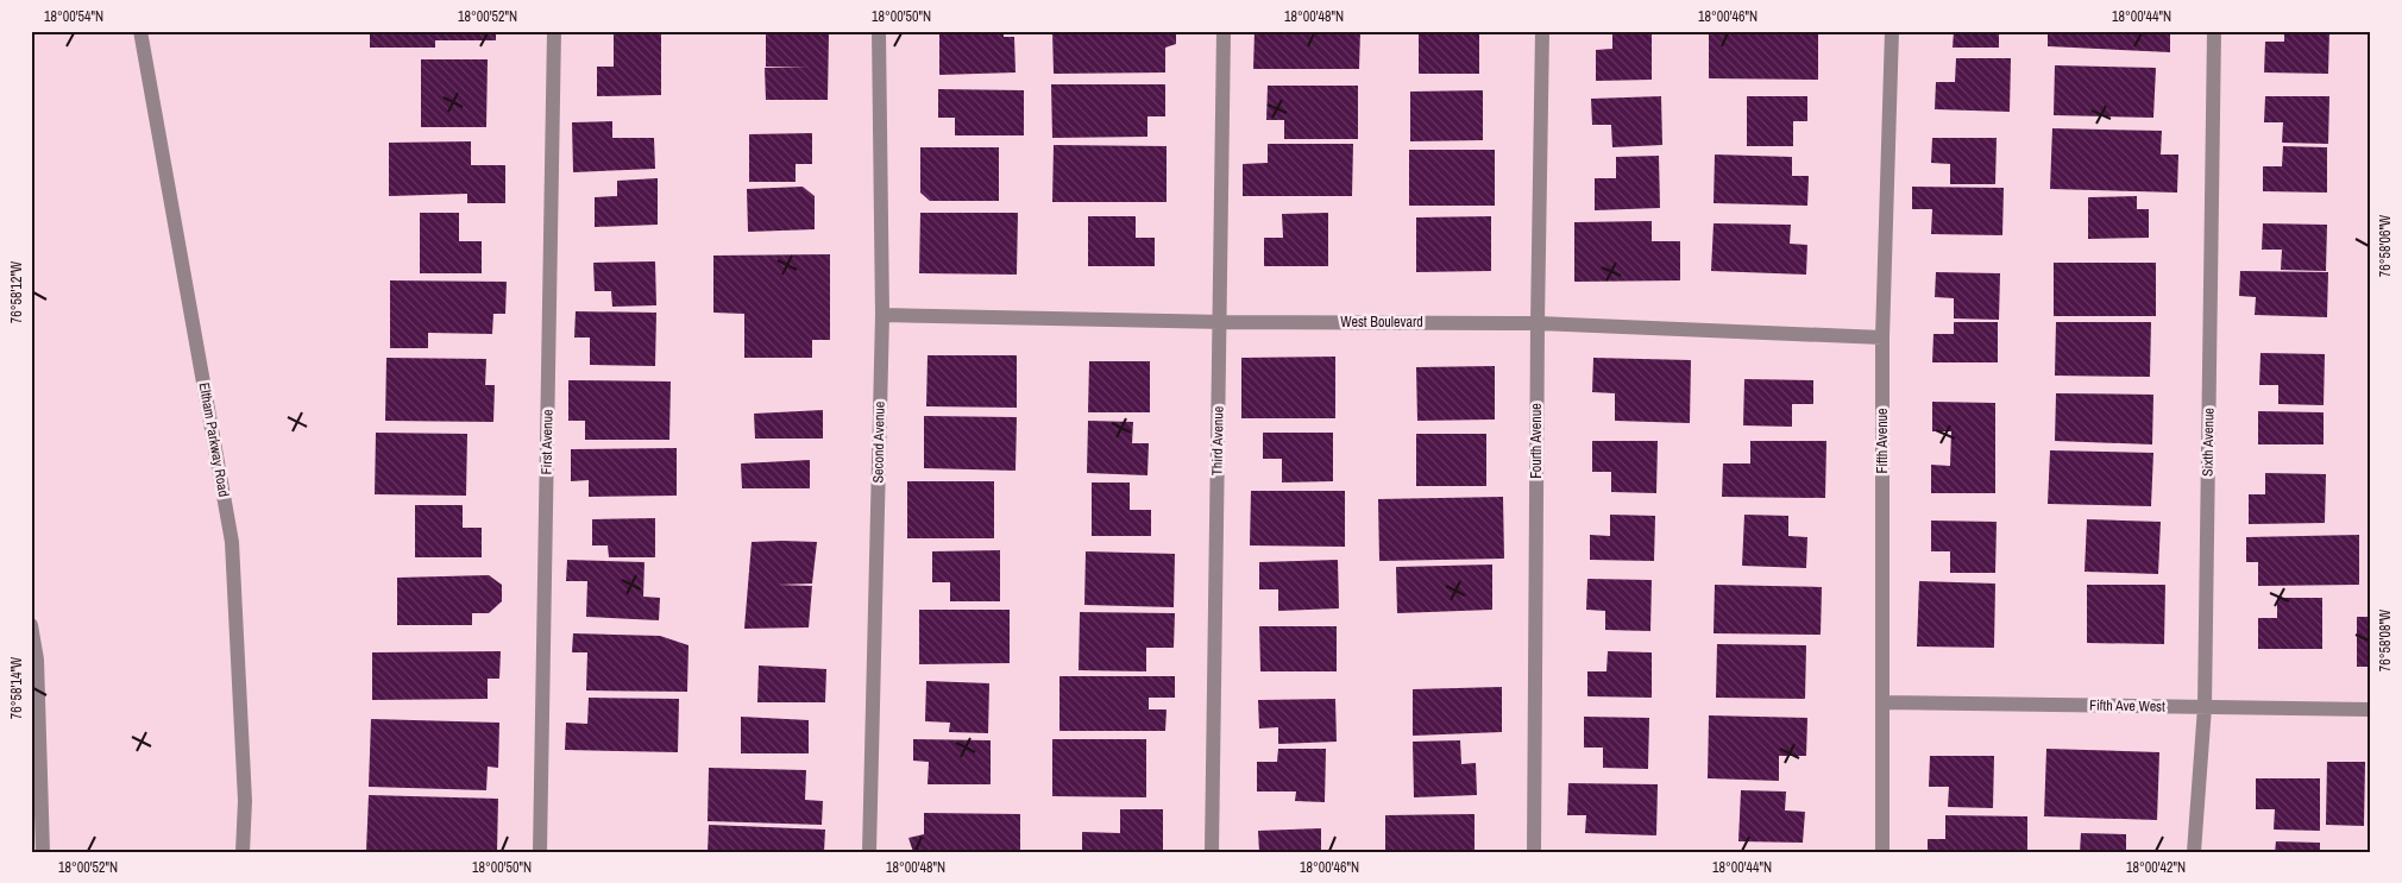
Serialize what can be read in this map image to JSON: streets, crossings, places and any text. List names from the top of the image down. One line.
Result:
{"streets":{"street":["West Boulevard","Eltham Parkway Road","Third Avenue","Fourth Avenue","Fifth Avenue","First Avenue","Second Avenue","Sixth Avenue","Fifth Ave West"]},"crossings":[["West Boulevard","Third Avenue"],["West Boulevard","Fourth Avenue"],["West Boulevard","Fifth Avenue"],["West Boulevard","Second Avenue"],["Fifth Avenue","Fifth Ave West"],["Sixth Avenue","Fifth Ave West"]],"coordinates":["18°00'54\"N","18°00'52\"N","18°00'50\"N","18°00'48\"N","18°00'46\"N","18°00'44\"N","76°58'06\"W","76°58'12\"W","76°58'08\"W","76°58'14\"W","18°00'42\"N"]}
